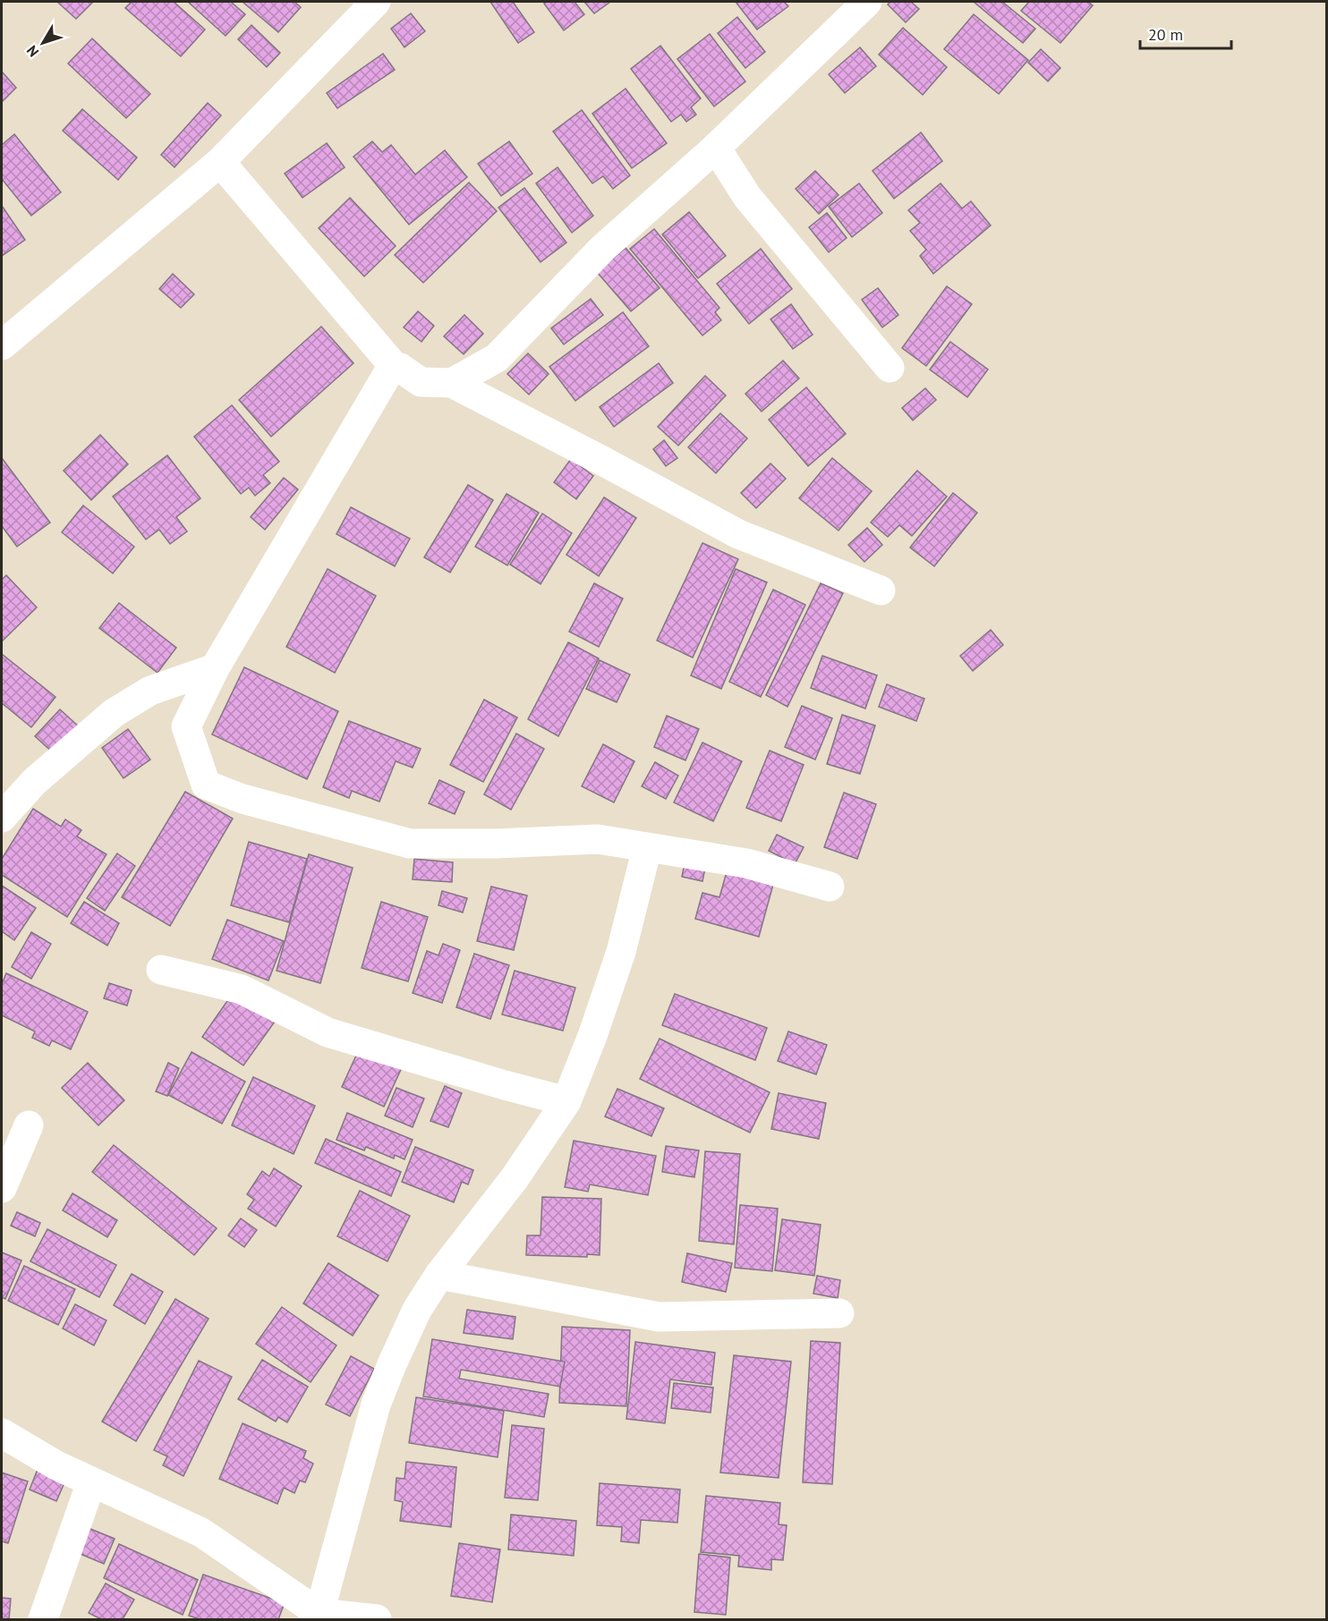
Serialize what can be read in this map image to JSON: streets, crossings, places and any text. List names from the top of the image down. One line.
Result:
{"scale_bar":"20 m","north":"bottom left"}
